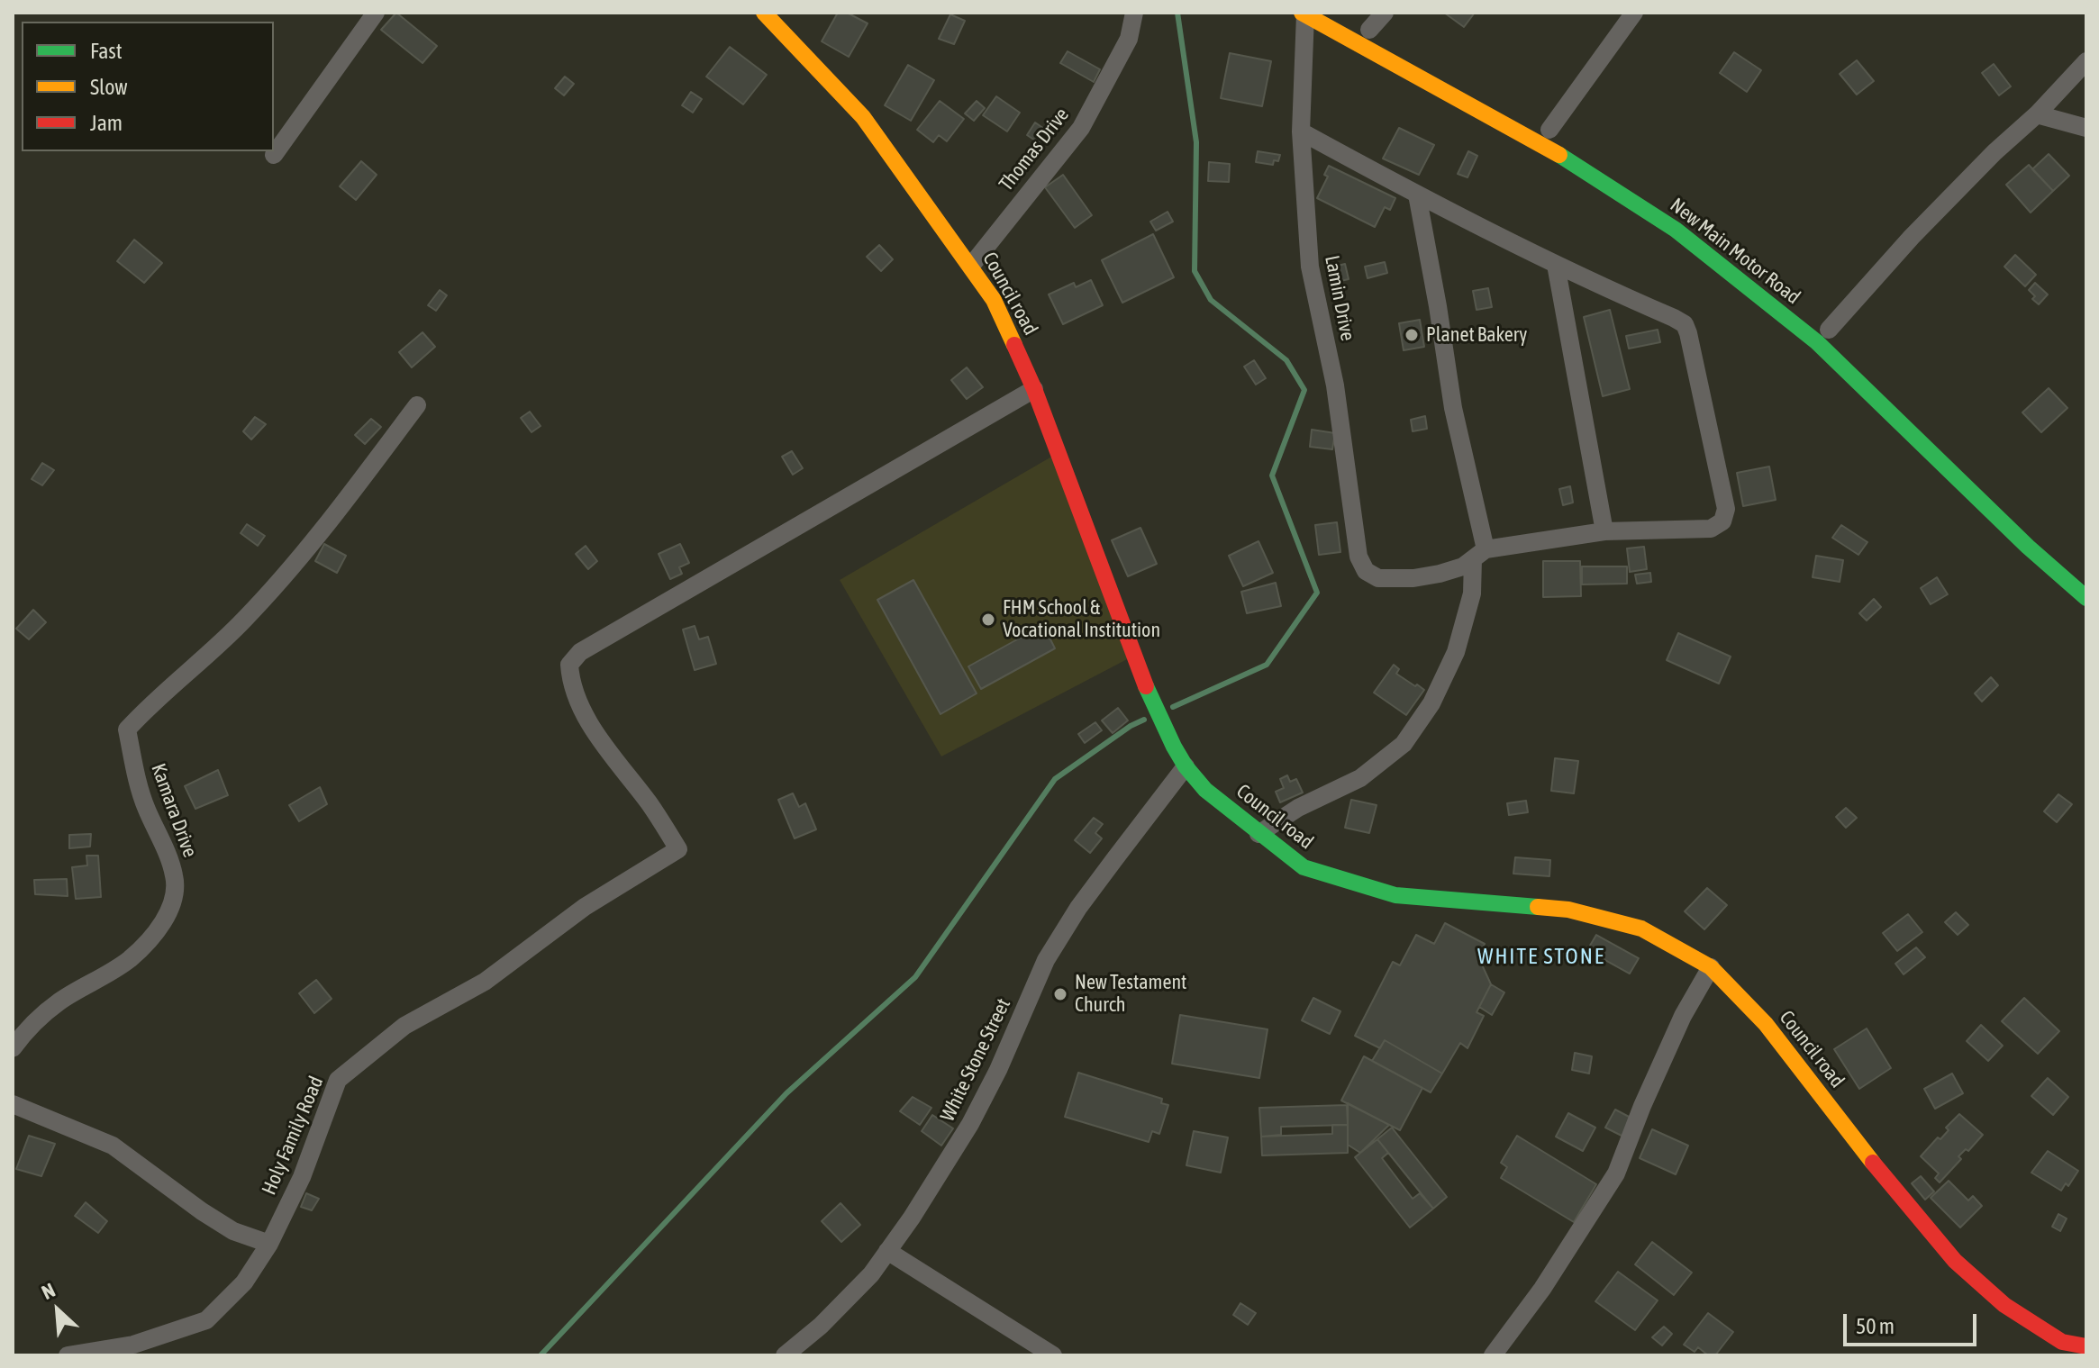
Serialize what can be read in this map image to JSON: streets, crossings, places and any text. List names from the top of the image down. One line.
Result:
{"streets":{"main road":["New Main Motor Road","Council road"],"street":["Thomas Drive","Lamin Drive","Kamara Drive","White Stone Street","Holy Family Road"]},"crossings":[["Thomas Drive","Council road"],["New Main Motor Road","Lamin Drive"],["Council road","White Stone Street"],["Council road","Holy Family Road"]],"districts":["WHITE STONE"],"places":["Planet Bakery","FHM School & Vocational Institution","New Testament Church"],"legend":["Fast","Slow","Jam"],"scale_bar":"50 m","north":"top left"}
